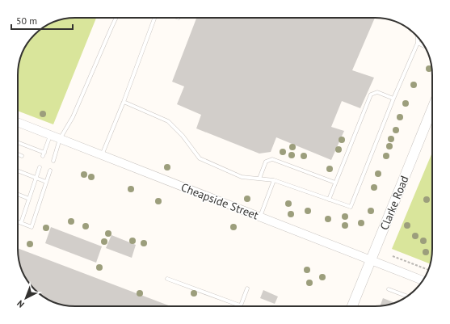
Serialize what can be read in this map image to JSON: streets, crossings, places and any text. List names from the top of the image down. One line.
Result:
{"streets":{"main road":["Clarke Road"],"street":["Cheapside Street"]},"crossings":[["Cheapside Street","Clarke Road"]],"scale_bar":"50 m","north":"bottom left"}
